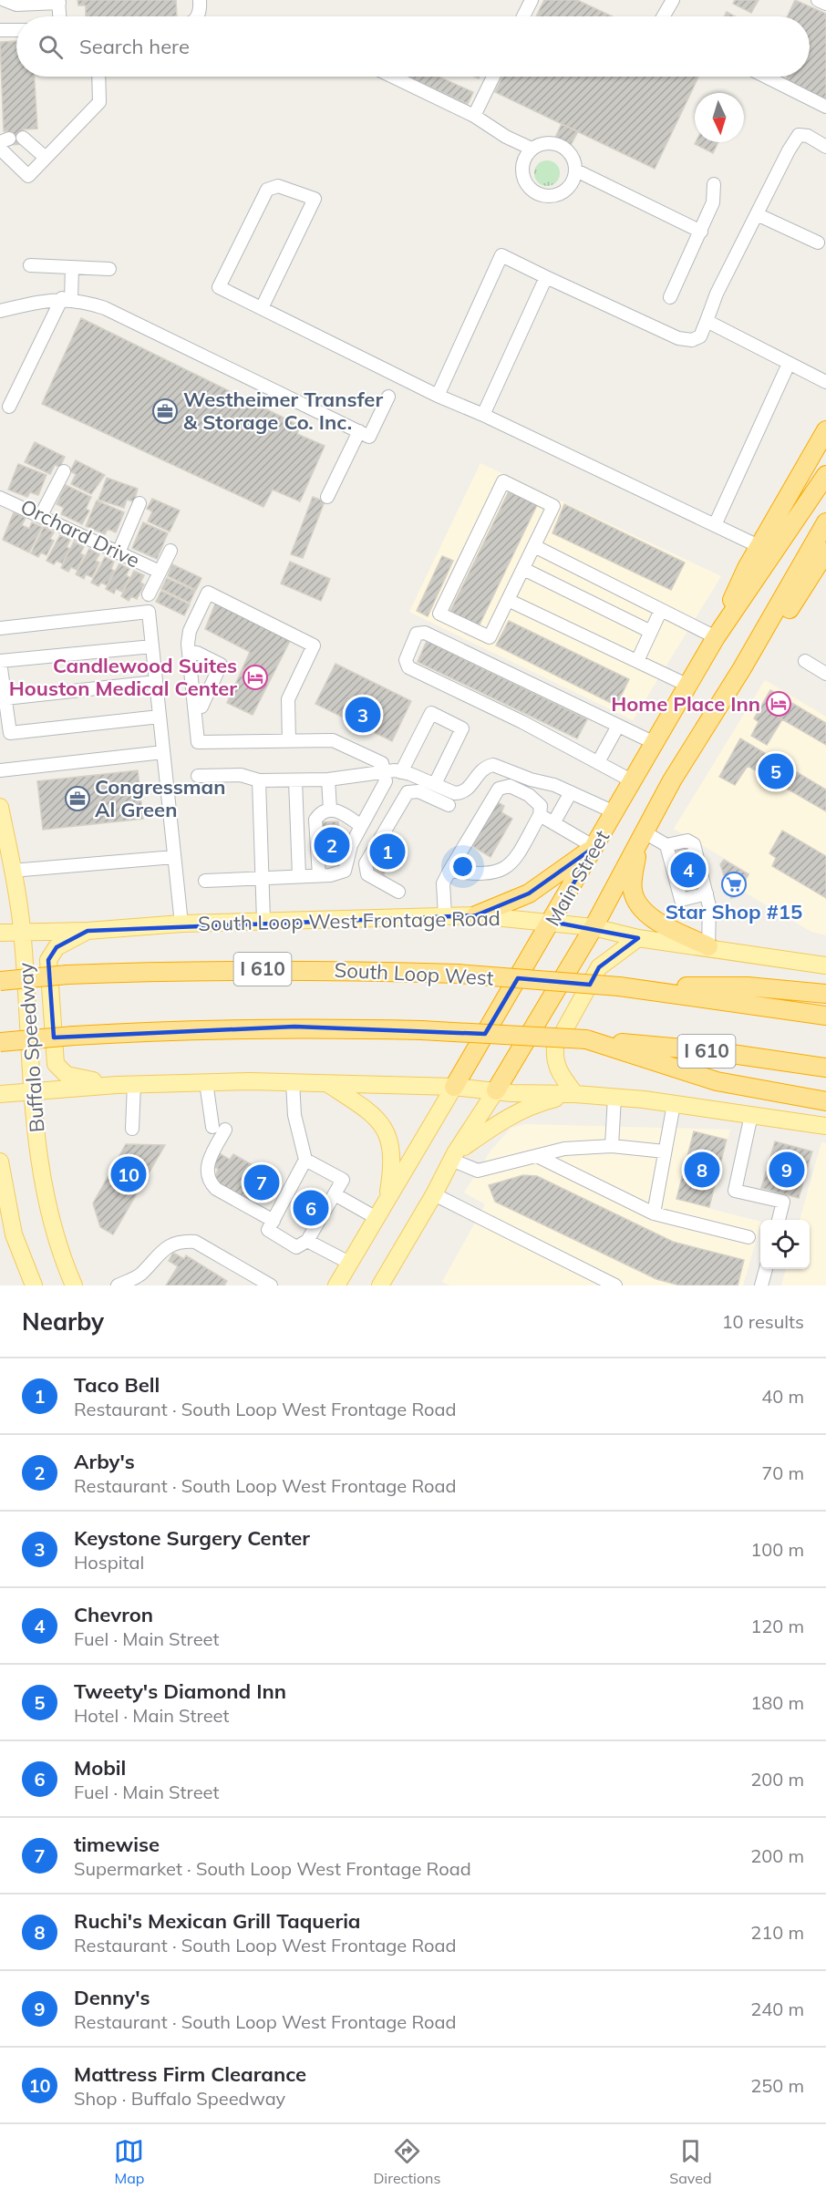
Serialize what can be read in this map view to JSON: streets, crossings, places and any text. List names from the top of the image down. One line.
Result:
{"streets":{"highway":["Main Street","I 610","South Loop West"],"main road":["South Loop West Frontage Road","Buffalo Speedway"],"lane":["Orchard Drive"]},"crossings":[["Main Street","South Loop West Frontage Road"],["South Loop West Frontage Road","Buffalo Speedway"]],"places":{"office":["Westheimer Transfer & Storage Co. Inc.","Congressman Al Green"],"hotel":["Candlewood Suites Houston Medical Center","Home Place Inn"],"supermarket":["Star Shop #15"]},"north":"bottom","page":{"search":"Search here","pins":["3","5","2","1","4","8","9","10","7","6"],"heading":["Nearby","10 results"],"list":[{"mark":"1","name":"Taco Bell","note":"Restaurant · South Loop West Frontage Road","value":"40 m"},{"mark":"2","name":"Arby's","note":"Restaurant · South Loop West Frontage Road","value":"70 m"},{"mark":"3","name":"Keystone Surgery Center","note":"Hospital","value":"100 m"},{"mark":"4","name":"Chevron","note":"Fuel · Main Street","value":"120 m"},{"mark":"5","name":"Tweety's Diamond Inn","note":"Hotel · Main Street","value":"180 m"},{"mark":"6","name":"Mobil","note":"Fuel · Main Street","value":"200 m"},{"mark":"7","name":"timewise","note":"Supermarket · South Loop West Frontage Road","value":"200 m"},{"mark":"8","name":"Ruchi's Mexican Grill Taqueria","note":"Restaurant · South Loop West Frontage Road","value":"210 m"},{"mark":"9","name":"Denny's","note":"Restaurant · South Loop West Frontage Road","value":"240 m"},{"mark":"10","name":"Mattress Firm Clearance","note":"Shop · Buffalo Speedway","value":"250 m"}],"nav":["Map","Directions","Saved"]}}
